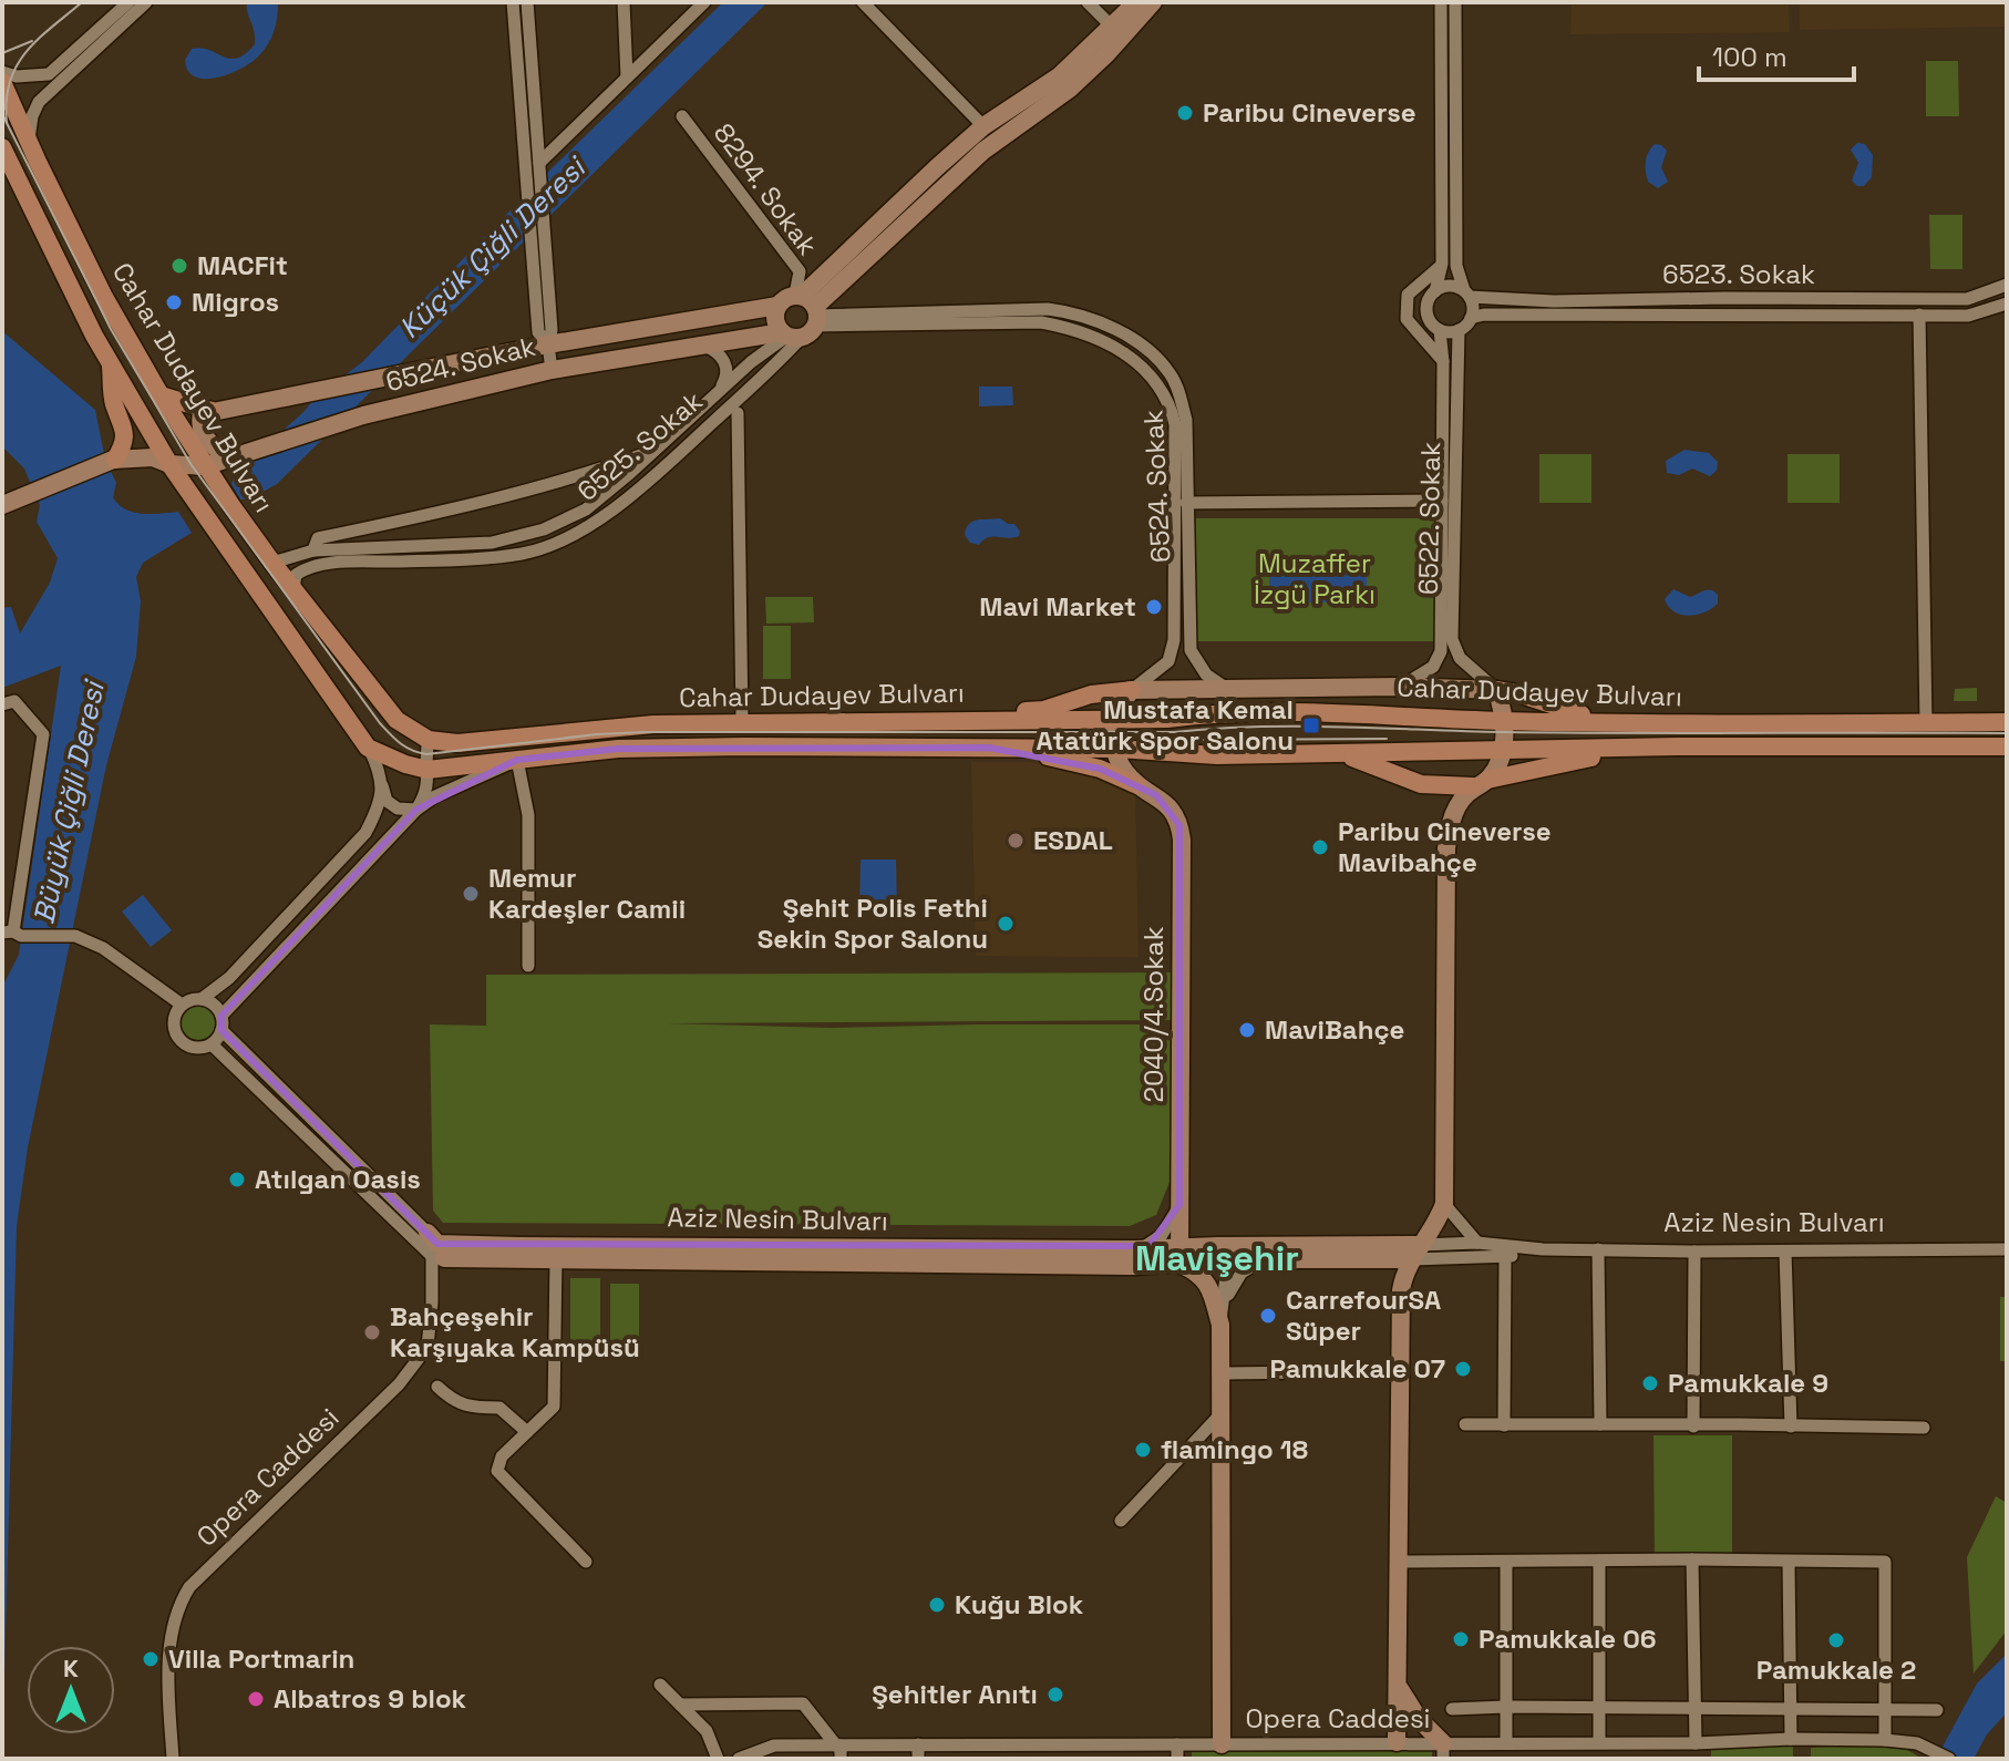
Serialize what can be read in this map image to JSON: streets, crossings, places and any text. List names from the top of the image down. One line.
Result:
{"streets":{"main road":["Cahar Dudayev Bulvarı"],"street":["8294. Sokak","6523. Sokak","6524. Sokak","6525. Sokak","6522. Sokak","2040/4.Sokak","Aziz Nesin Bulvarı","Opera Caddesi"]},"crossings":[["8294. Sokak","6524. Sokak"],["8294. Sokak","6525. Sokak"],["6523. Sokak","6522. Sokak"],["6524. Sokak","Cahar Dudayev Bulvarı"],["6524. Sokak","6525. Sokak"],["Cahar Dudayev Bulvarı","6525. Sokak"],["2040/4.Sokak","Aziz Nesin Bulvarı"],["Aziz Nesin Bulvarı","Opera Caddesi"]],"districts":["Mavişehir"],"water":["Küçük Çiğli Deresi","Büyük Çiğli Deresi"],"parks":["Muzaffer İzgü Parkı"],"places":{"other":["Paribu Cineverse","MACFit","Migros","Mavi Market","ESDAL","Paribu Cineverse Mavibahçe","Memur Kardeşler Camii","Şehit Polis Fethi Sekin Spor Salonu","MaviBahçe","Atılgan Oasis","CarrefourSA Süper","Bahçeşehir Karşıyaka Kampüsü","Pamukkale 07","Pamukkale 9","flamingo 18","Kuğu Blok","Pamukkale 06","Pamukkale 2","Villa Portmarin","Şehitler Anıtı","Albatros 9 blok"],"transit":["Mustafa Kemal Atatürk Spor Salonu"]},"scale_bar":"100 m","north":"top"}
